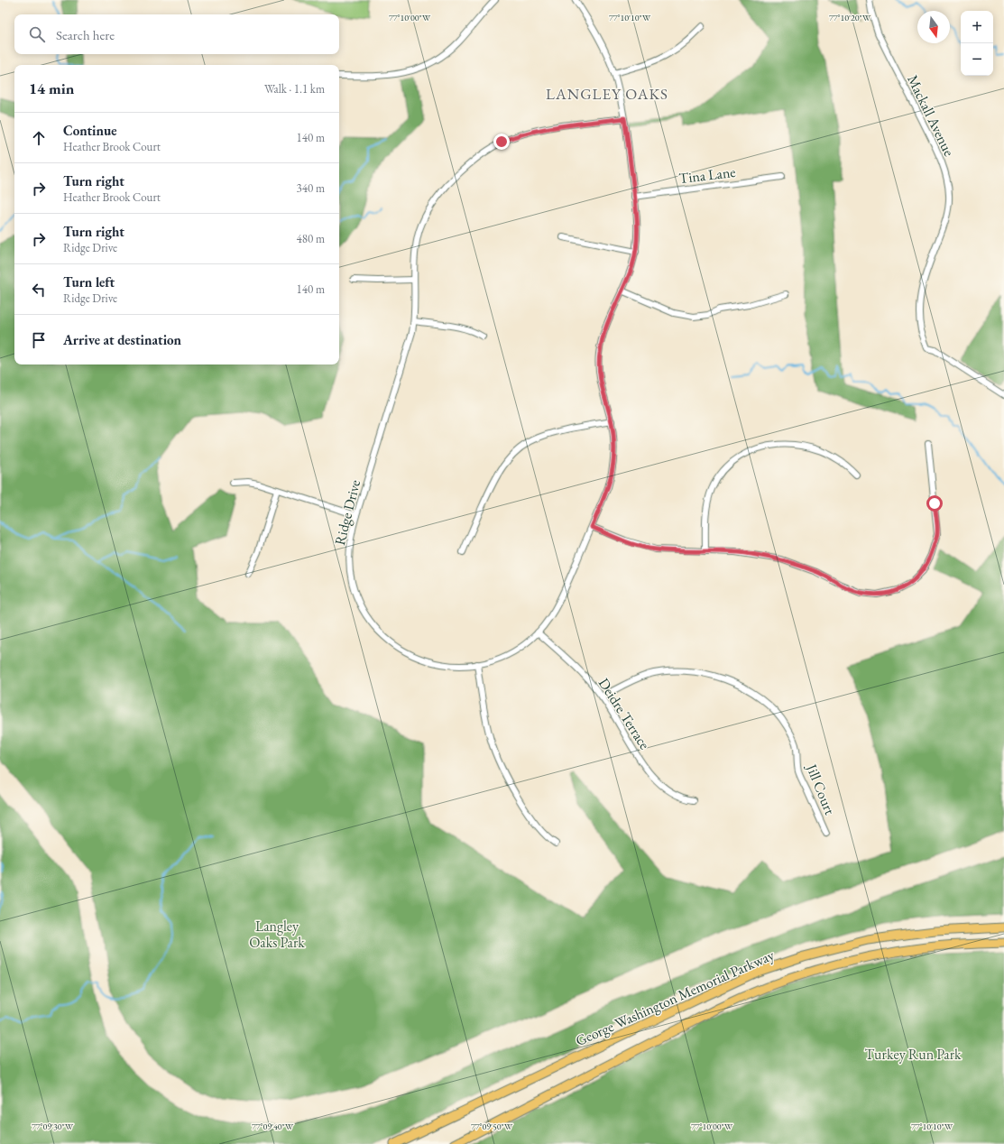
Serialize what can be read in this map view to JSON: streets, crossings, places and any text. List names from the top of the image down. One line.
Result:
{"streets":{"highway":["George Washington Memorial Parkway"],"street":["Mackall Avenue","Tina Lane","Ridge Drive","Deidre Terrace","Jill Court"]},"crossings":[["Tina Lane","Ridge Drive"],["Ridge Drive","Deidre Terrace"],["Deidre Terrace","Jill Court"]],"districts":["LANGLEY OAKS"],"parks":["Langley Oaks Park","Turkey Run Park"],"north":"bottom","page":{"map_buttons":["+","−"],"search":"Search here","heading":["14 min","Walk · 1.1 km"],"list":[["Continue","Heather Brook Court","140 m"],["Turn right","Heather Brook Court","340 m"],["Turn right","Ridge Drive","480 m"],["Turn left","Ridge Drive","140 m"],"Arrive at destination"]},"coordinates":["77°10'00\"W","77°10'10\"W","77°10'20\"W","77°09'30\"W","77°09'40\"W","77°09'50\"W"]}
